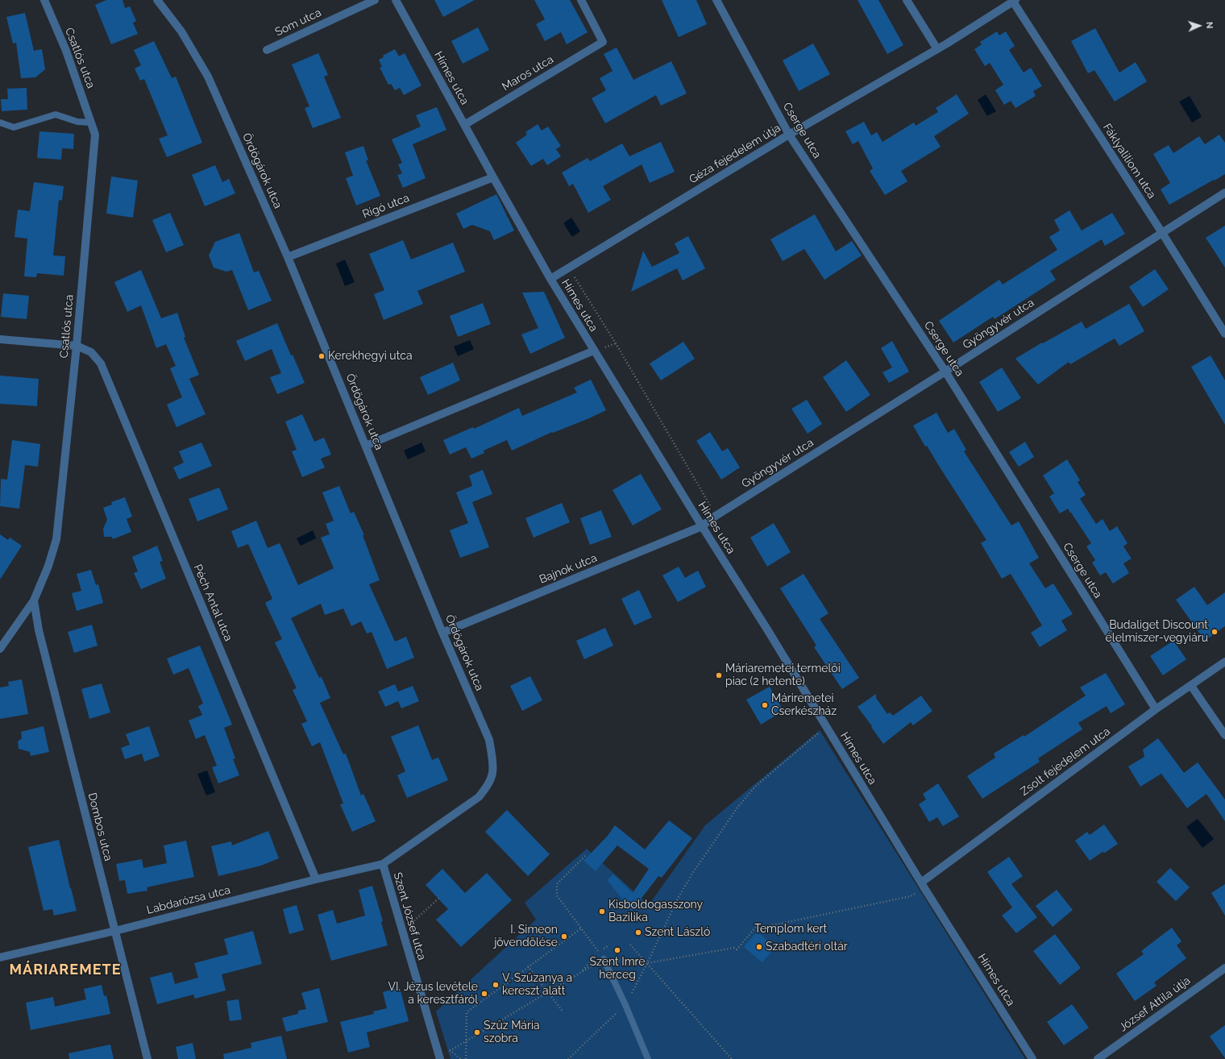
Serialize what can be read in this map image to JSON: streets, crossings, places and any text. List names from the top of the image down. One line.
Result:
{"streets":{"street":["Som utca","Csatlós utca","Maros utca","Hímes utca","Cserge utca","Géza fejedelem útja","Fáklyaliliom utca","Ördögárok utca","Rigó utca","Gyöngyvér utca","Bajnok utca","Péch Antal utca","Zsolt fejedelem utca","Dombos utca","Labdarózsa utca","Szent József utca","József Attila útja"]},"crossings":[["Csatlós utca","Péch Antal utca"],["Csatlós utca","Dombos utca"],["Maros utca","Hímes utca"],["Hímes utca","Géza fejedelem útja"],["Hímes utca","Rigó utca"],["Hímes utca","Gyöngyvér utca"],["Hímes utca","Bajnok utca"],["Hímes utca","Zsolt fejedelem utca"],["Cserge utca","Géza fejedelem útja"],["Cserge utca","Gyöngyvér utca"],["Cserge utca","Zsolt fejedelem utca"],["Géza fejedelem útja","Fáklyaliliom utca"],["Fáklyaliliom utca","Gyöngyvér utca"],["Ördögárok utca","Rigó utca"],["Ördögárok utca","Bajnok utca"],["Ördögárok utca","Szent József utca"],["Gyöngyvér utca","Bajnok utca"],["Péch Antal utca","Labdarózsa utca"],["Dombos utca","Labdarózsa utca"],["Labdarózsa utca","Szent József utca"]],"districts":["MÁRIAREMETE"],"parks":["Templom kert"],"places":["Kerekhegyi utca","Budaliget Discount élelmiszer-vegyiáru","Máriaremetei termelői piac (2 hetente)","Máriremetei Cserkészház","Kisboldogasszony Bazilika","Szent László","I. Simeon jövendölése","Szabadtéri oltár","Szent Imre herceg","V. Szűzanya a kereszt alatt","VI. Jézus levétele a keresztfáról","Szűz Mária szobra"],"north":"right"}
